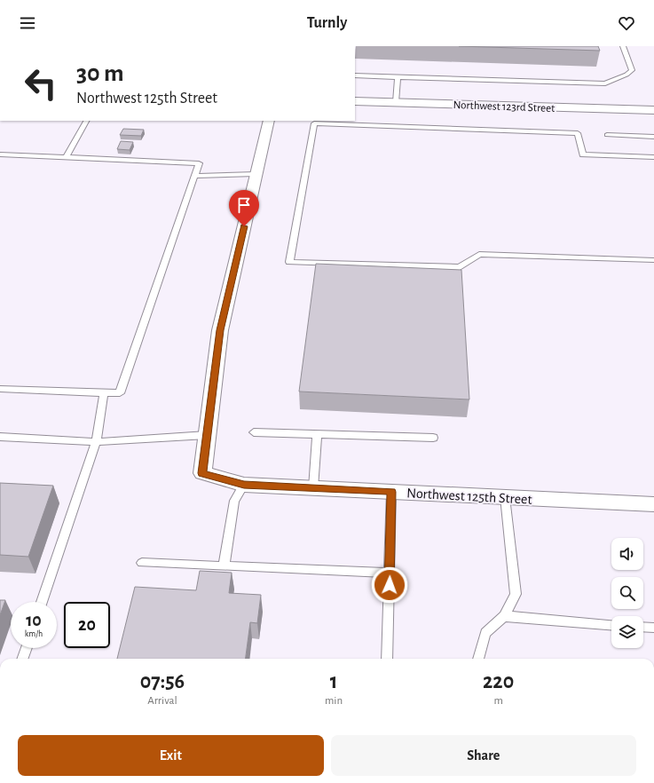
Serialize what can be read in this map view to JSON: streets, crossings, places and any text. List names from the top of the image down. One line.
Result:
{"streets":{"street":["Northwest 123rd Street","Northwest 125th Street"]},"page":{"header":"Turnly","turn":["30 m","Northwest 125th Street"],"speed":"10 km/h","limit":"20","eta":["07:56","Arrival","1","min","220","m"],"buttons":["Exit","Share"]}}
